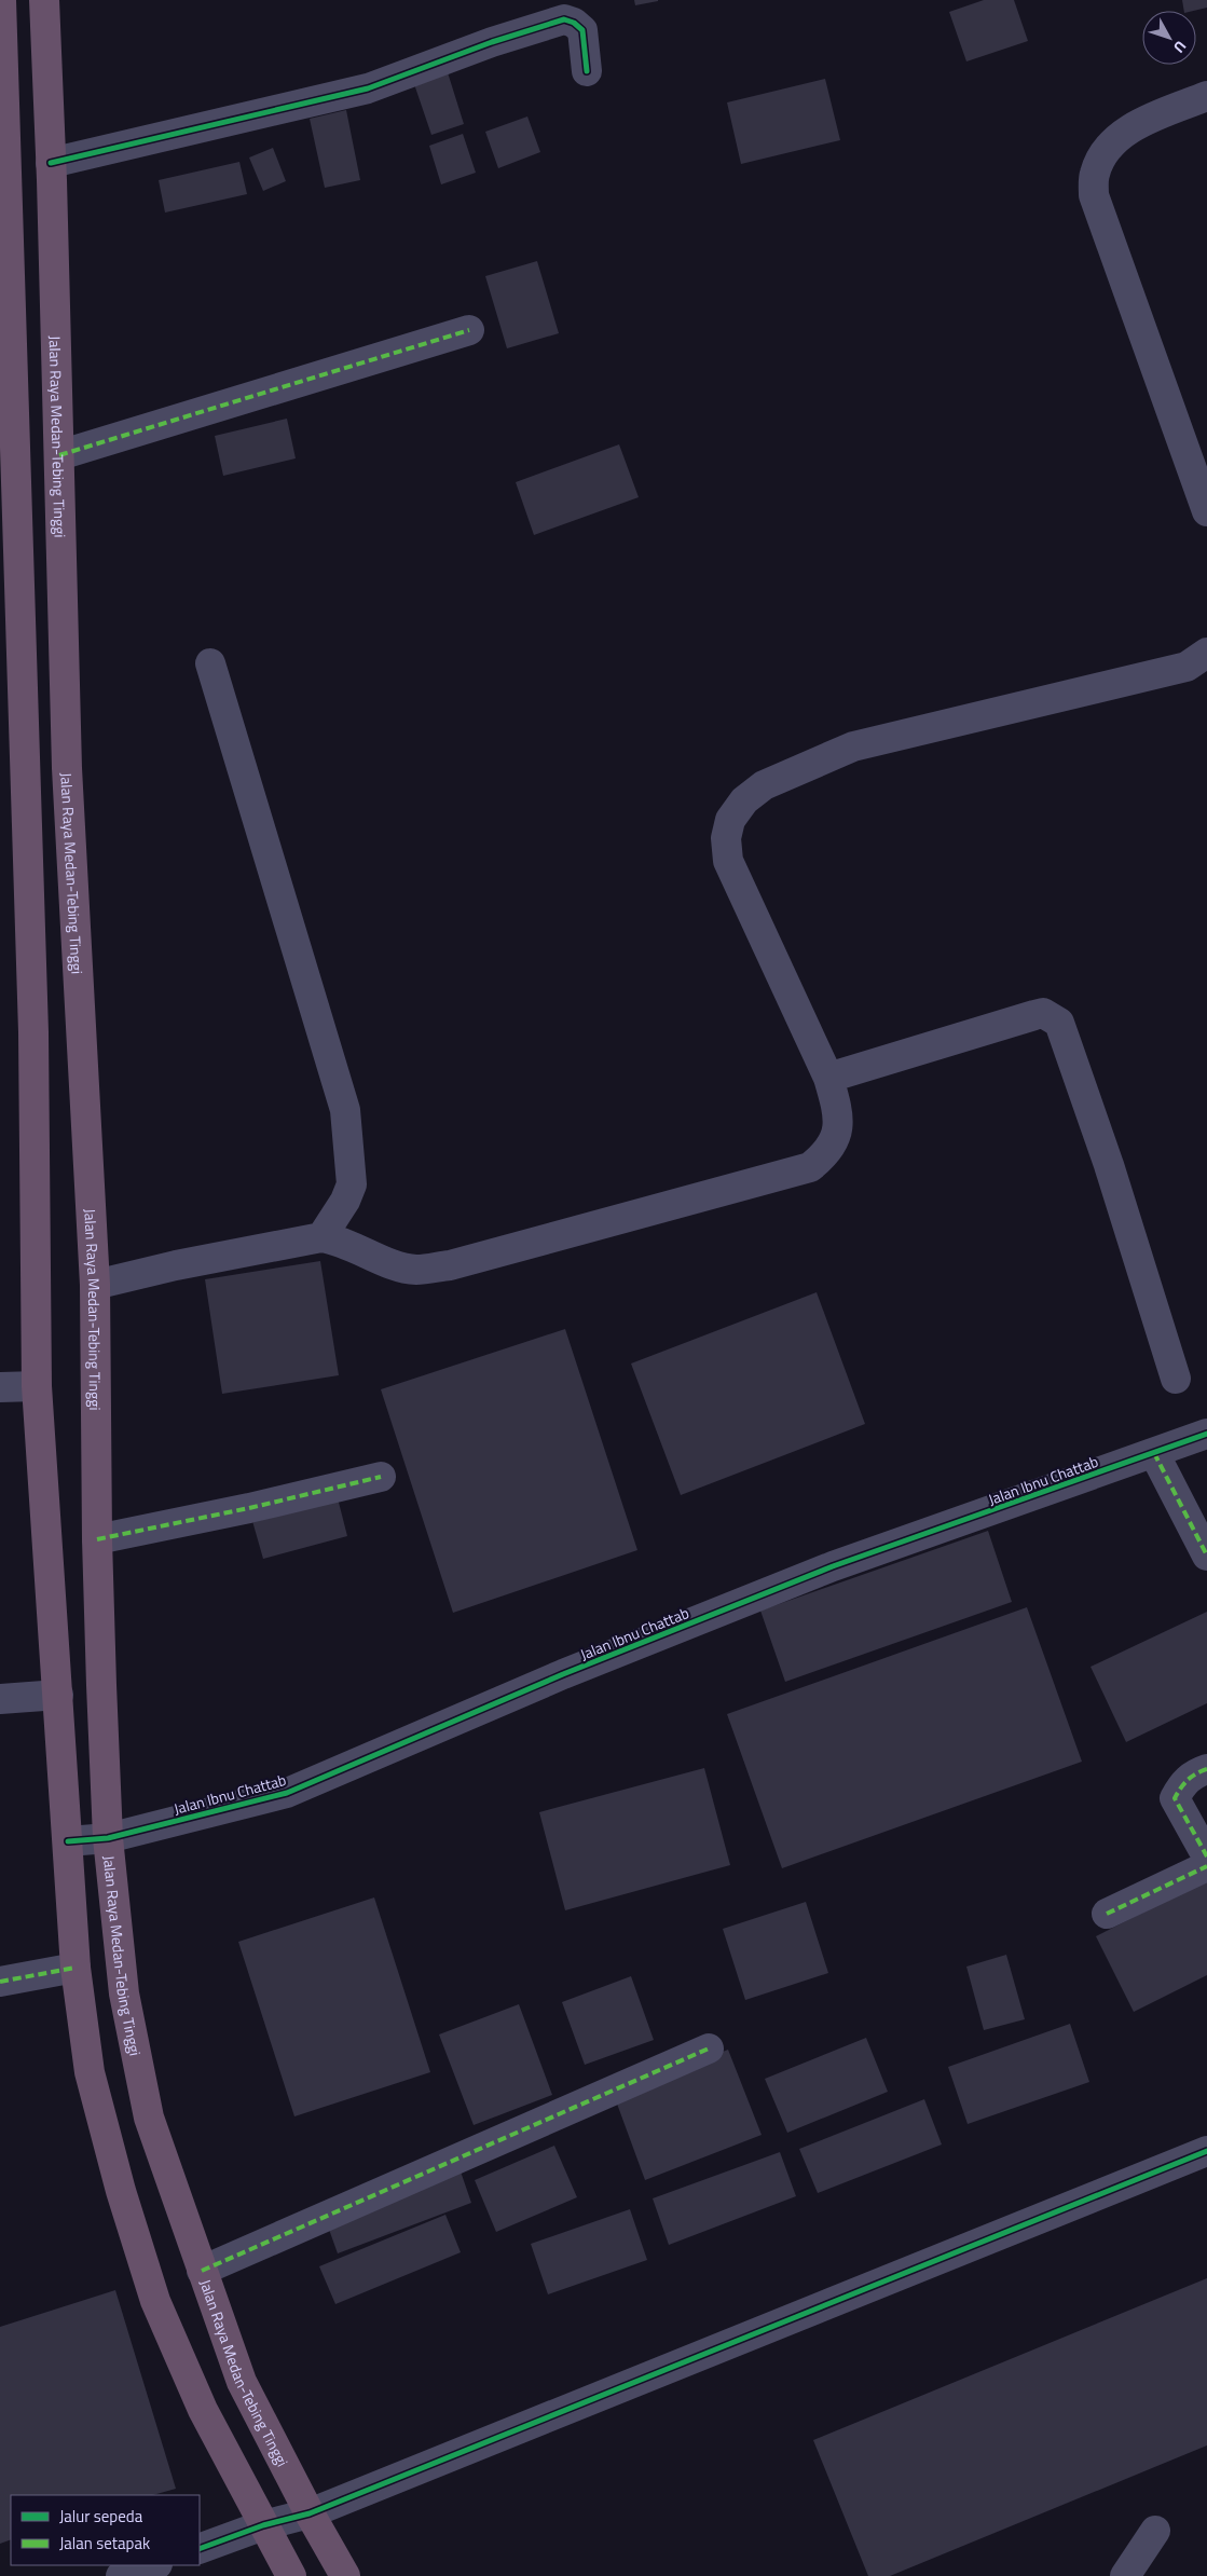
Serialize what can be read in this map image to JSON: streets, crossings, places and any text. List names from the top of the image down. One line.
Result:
{"streets":{"highway":["Jalan Raya Medan-Tebing Tinggi"],"street":["Jalan Ibnu Chattab"]},"crossings":[["Jalan Raya Medan-Tebing Tinggi","Jalan Ibnu Chattab"]],"legend":["Jalur sepeda","Jalan setapak"],"north":"bottom right"}
